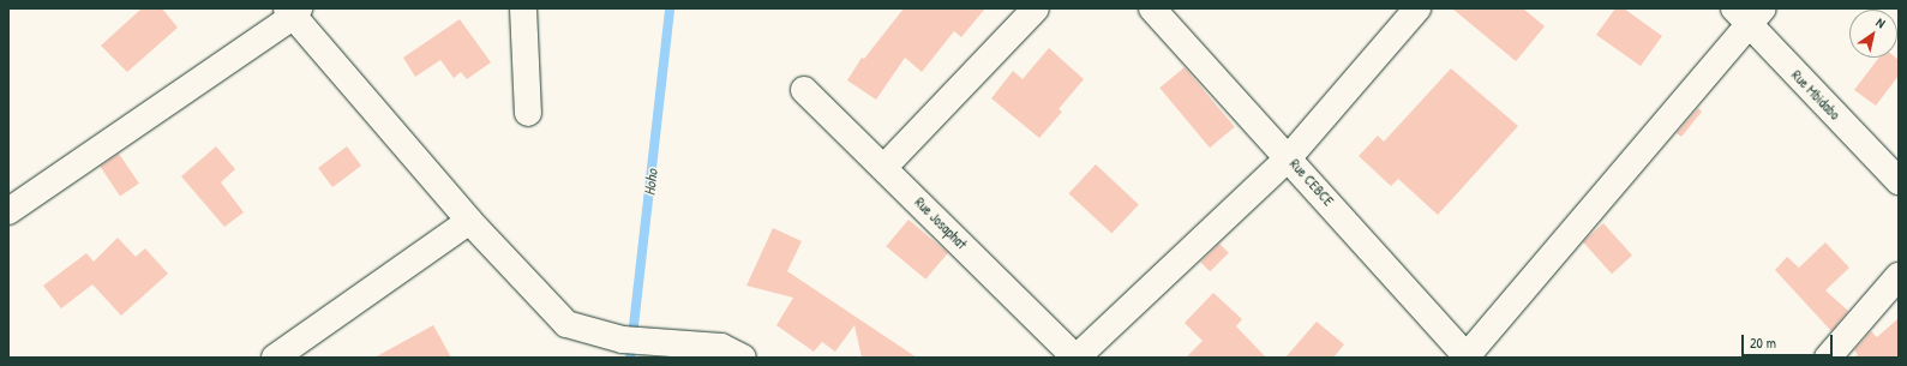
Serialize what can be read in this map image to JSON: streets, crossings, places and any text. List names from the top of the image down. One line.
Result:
{"streets":{"street":["Rue Mbidabo","Rue CEBCE","Rue Josaphat"]},"water":["Hoho"],"scale_bar":"20 m","north":"top right"}
